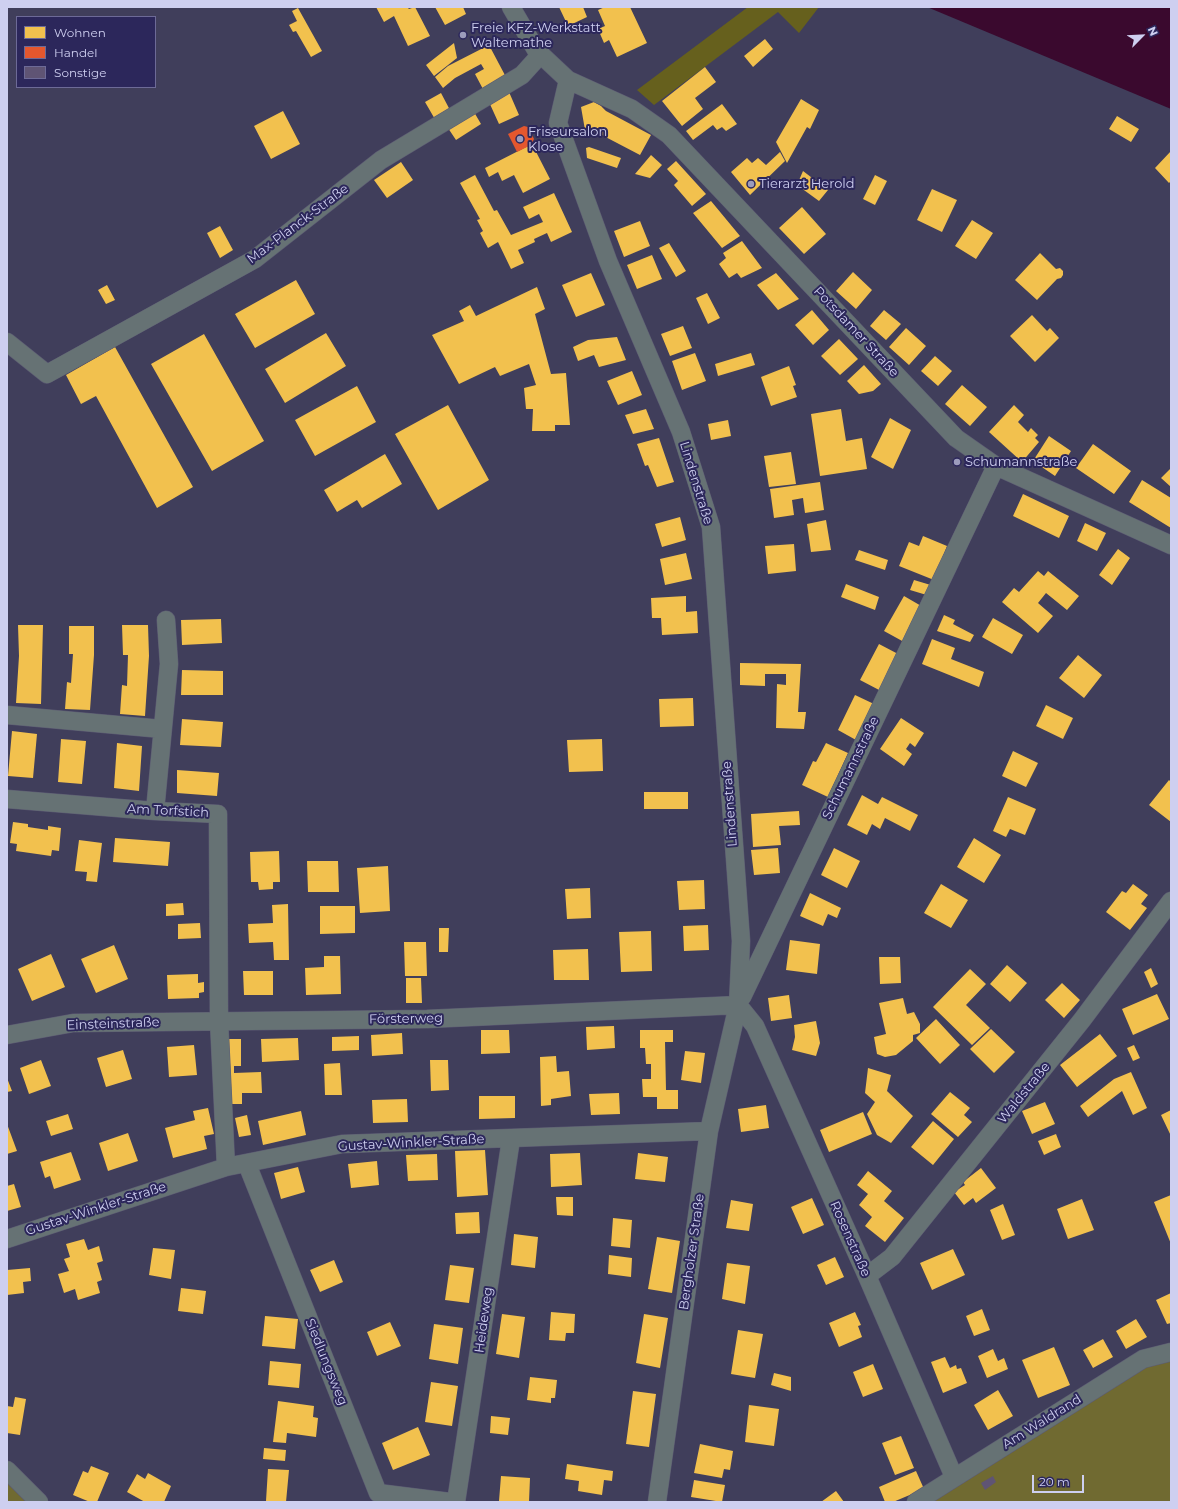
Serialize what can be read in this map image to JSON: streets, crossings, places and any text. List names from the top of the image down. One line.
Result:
{"streets":{"street":["Max-Planck-Straße","Potsdamer Straße","Lindenstraße","Schumannstraße","Am Torfstich","Försterweg","Einsteinstraße","Waldstraße","Gustav-Winkler-Straße","Rosenstraße","Bergholzer Straße","Heideweg","Siedlungsweg","Am Waldrand"]},"crossings":[["Potsdamer Straße","Lindenstraße"],["Potsdamer Straße","Schumannstraße"],["Lindenstraße","Schumannstraße"],["Lindenstraße","Försterweg"],["Lindenstraße","Rosenstraße"],["Lindenstraße","Bergholzer Straße"],["Schumannstraße","Försterweg"],["Schumannstraße","Rosenstraße"],["Schumannstraße","Bergholzer Straße"],["Am Torfstich","Försterweg"],["Am Torfstich","Einsteinstraße"],["Försterweg","Einsteinstraße"],["Försterweg","Rosenstraße"],["Försterweg","Bergholzer Straße"],["Waldstraße","Rosenstraße"],["Gustav-Winkler-Straße","Bergholzer Straße"],["Gustav-Winkler-Straße","Heideweg"],["Gustav-Winkler-Straße","Siedlungsweg"],["Rosenstraße","Bergholzer Straße"],["Rosenstraße","Am Waldrand"]],"places":["Freie KFZ-Werkstatt Waltemathe","Friseursalon Klose","Tierarzt Herold","Schumannstraße"],"legend":["Wohnen","Handel","Sonstige"],"scale_bar":"20 m","north":"top right"}
